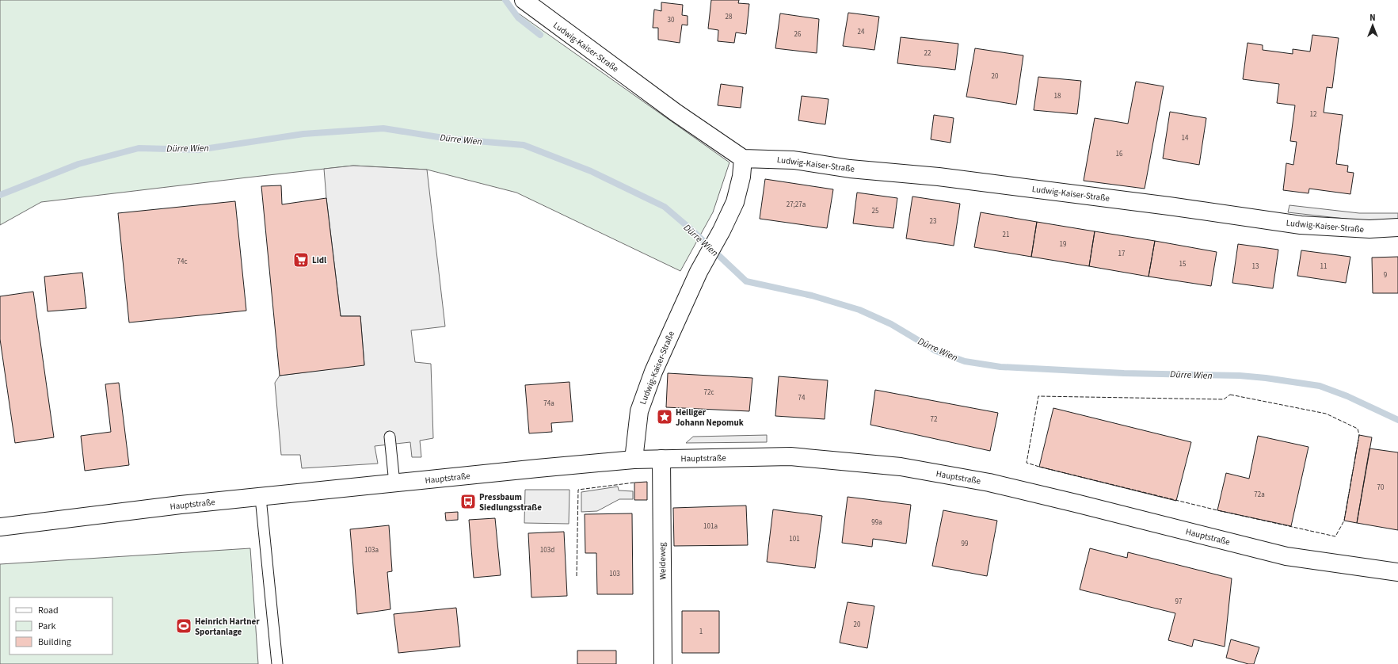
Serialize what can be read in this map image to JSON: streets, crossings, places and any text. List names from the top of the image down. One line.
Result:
{"streets":{"street":["Ludwig-Kaiser-Straße","Hauptstraße","Weideweg"]},"crossings":[["Ludwig-Kaiser-Straße","Hauptstraße"],["Hauptstraße","Weideweg"]],"water":["Dürre Wien"],"places":{"supermarket":["Lidl"],"place":["Heiliger Johann Nepomuk"],"bus stop":["Pressbaum Siedlungsstraße"],"sports":["Heinrich Hartner Sportanlage"]},"house_numbers":["28","30","24","26","22","20","18","12","14","16","27;27a","25","23","21","19","17","74c","15","13","11","9","72c","74","74a","72","70","72a","99a","101a","101","99","103a","103d","103","97","20","1"],"legend":["Road","Park","Building"],"north":"top"}
